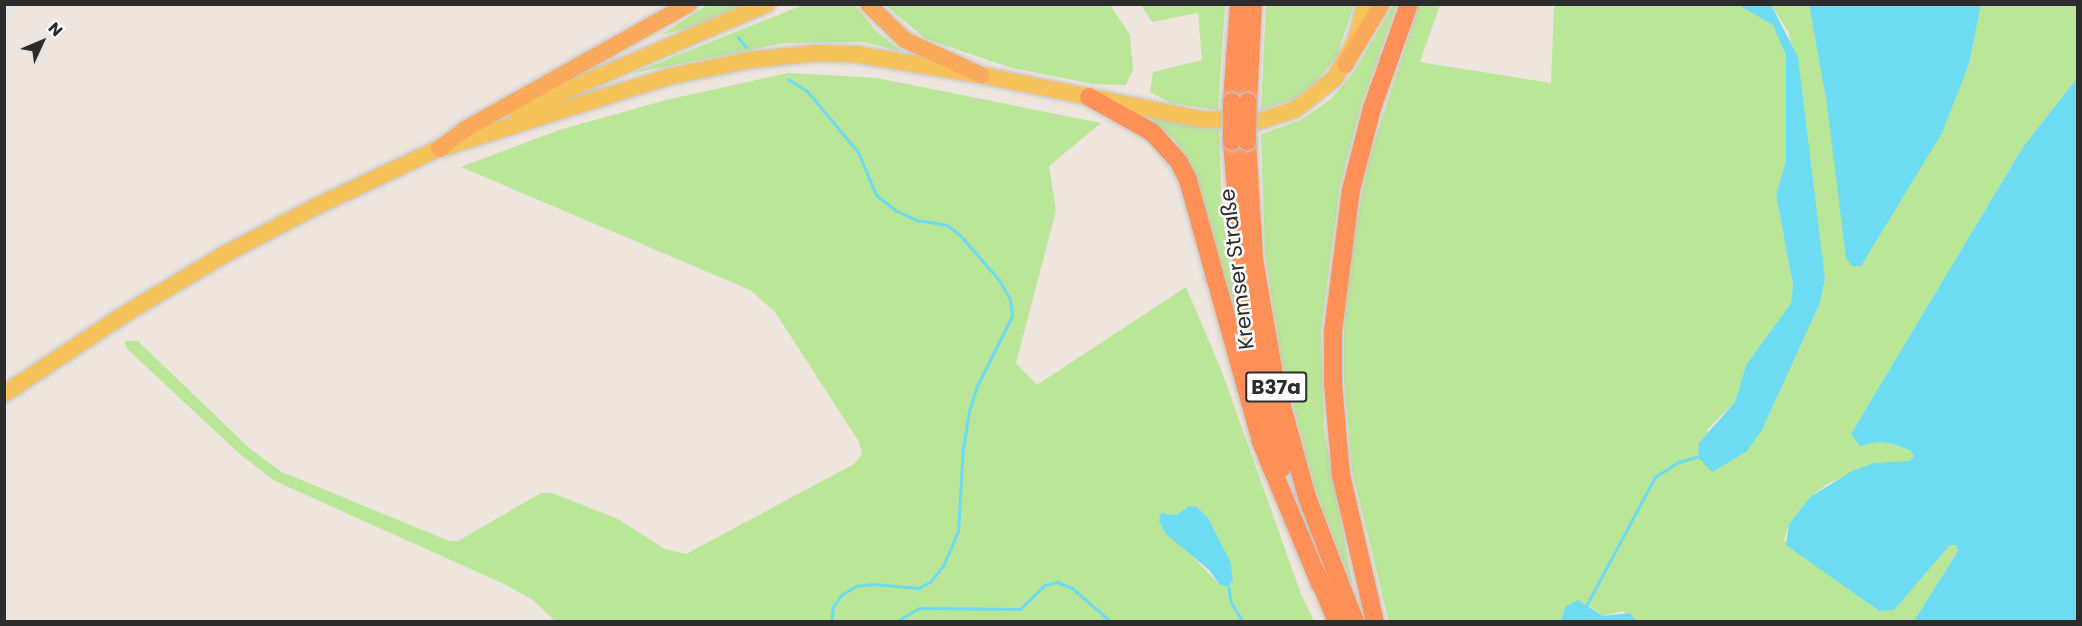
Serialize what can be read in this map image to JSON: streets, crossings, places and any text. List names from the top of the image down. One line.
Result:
{"streets":{"highway":["Kremser Straße","B37a"]},"north":"top right"}
